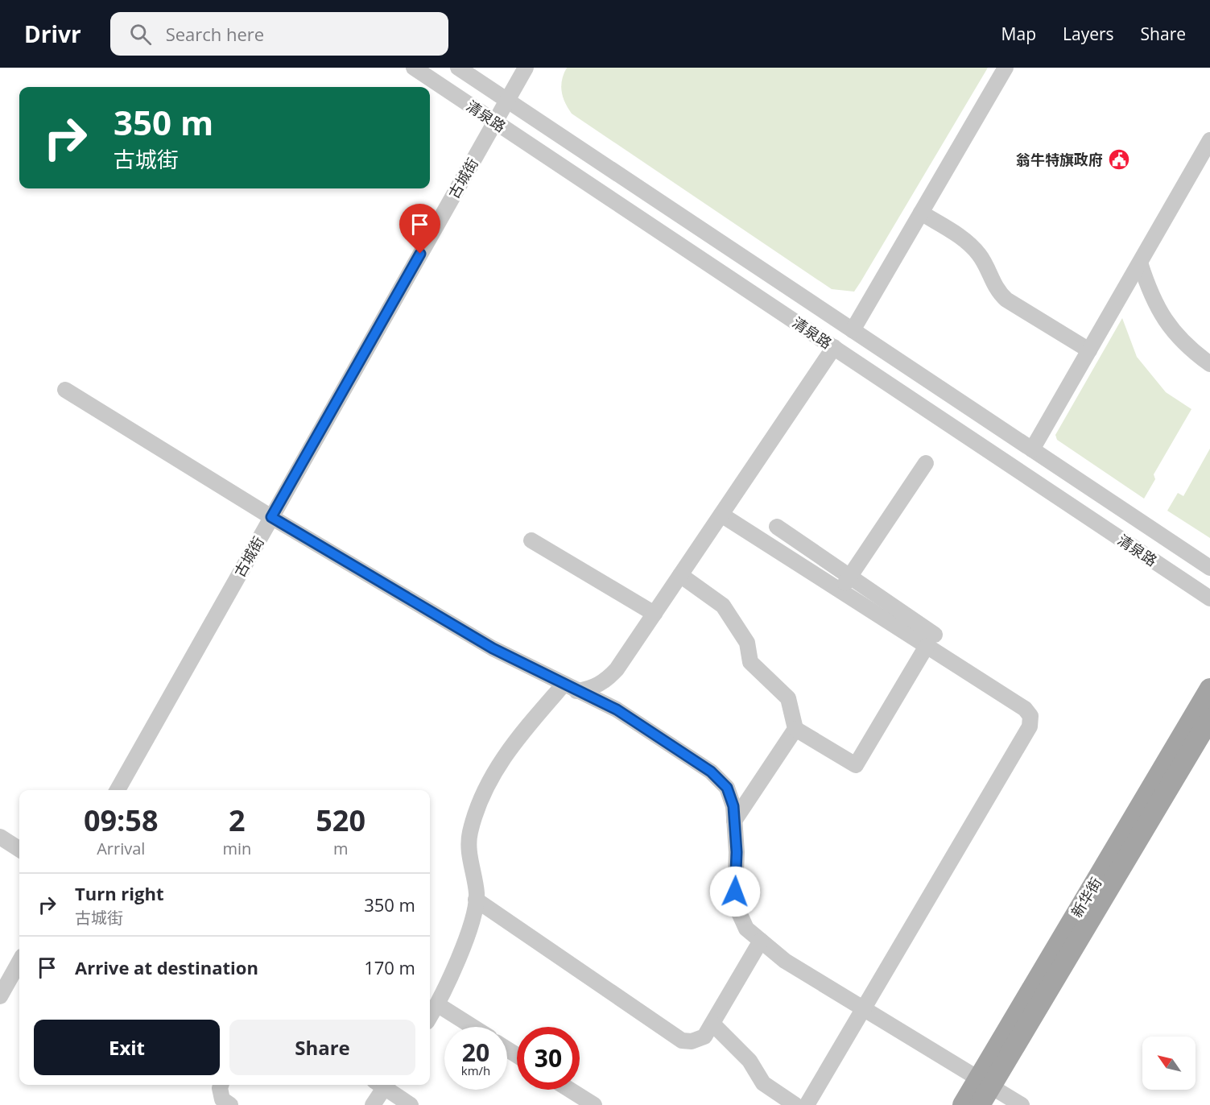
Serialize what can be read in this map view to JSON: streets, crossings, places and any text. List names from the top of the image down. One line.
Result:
{"streets":{"main road":["新华街"],"street":["清泉路","古城街"]},"crossings":[["清泉路","古城街"]],"places":{"public building":["翁牛特旗政府"]},"north":"top left","page":{"header":"Drivr","search":"Search here","nav":["Map","Layers","Share"],"turn":["350 m","古城街"],"eta":["09:58","Arrival","2","min","520","m"],"list":[{"name":"Turn right","note":"古城街","value":"350 m"},{"name":"Arrive at destination","value":"170 m"}],"buttons":["Exit","Share"],"speed":"20 km/h","limit":"30"}}
